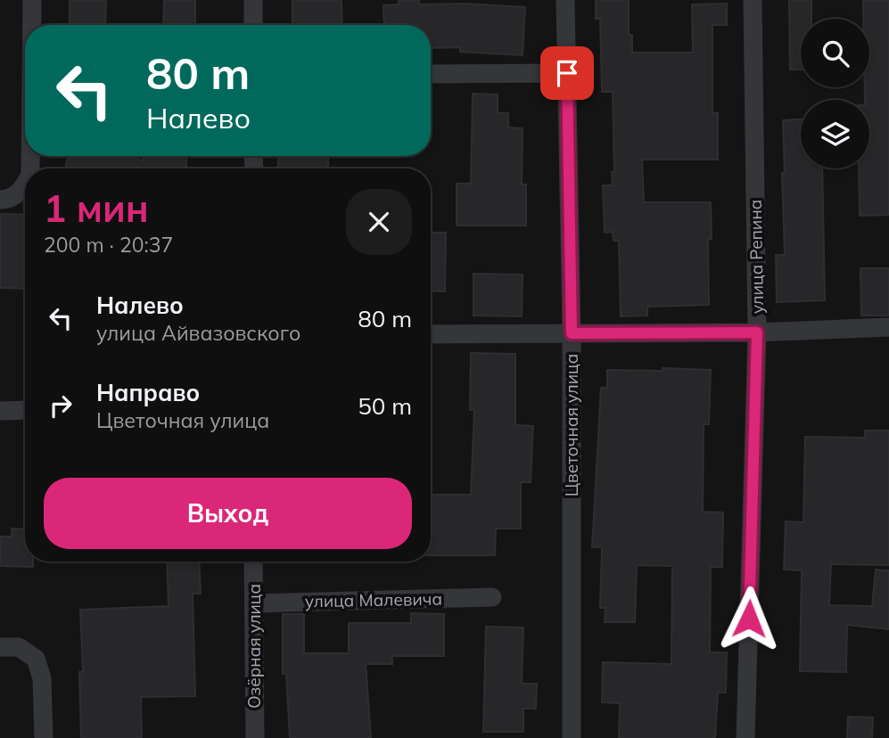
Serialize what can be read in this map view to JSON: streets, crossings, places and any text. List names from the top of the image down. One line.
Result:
{"streets":{"street":["улица Репина","Цветочная улица","улица Малевича","Озёрная улица"]},"crossings":[["улица Малевича","Озёрная улица"]],"page":{"turn":["80 m","Налево"],"heading":["1 мин","200 m · 20:37"],"list":[{"name":"Налево","note":"улица Айвазовского","value":"80 m"},{"name":"Направо","note":"Цветочная улица","value":"50 m"}],"buttons":"Выход"}}
